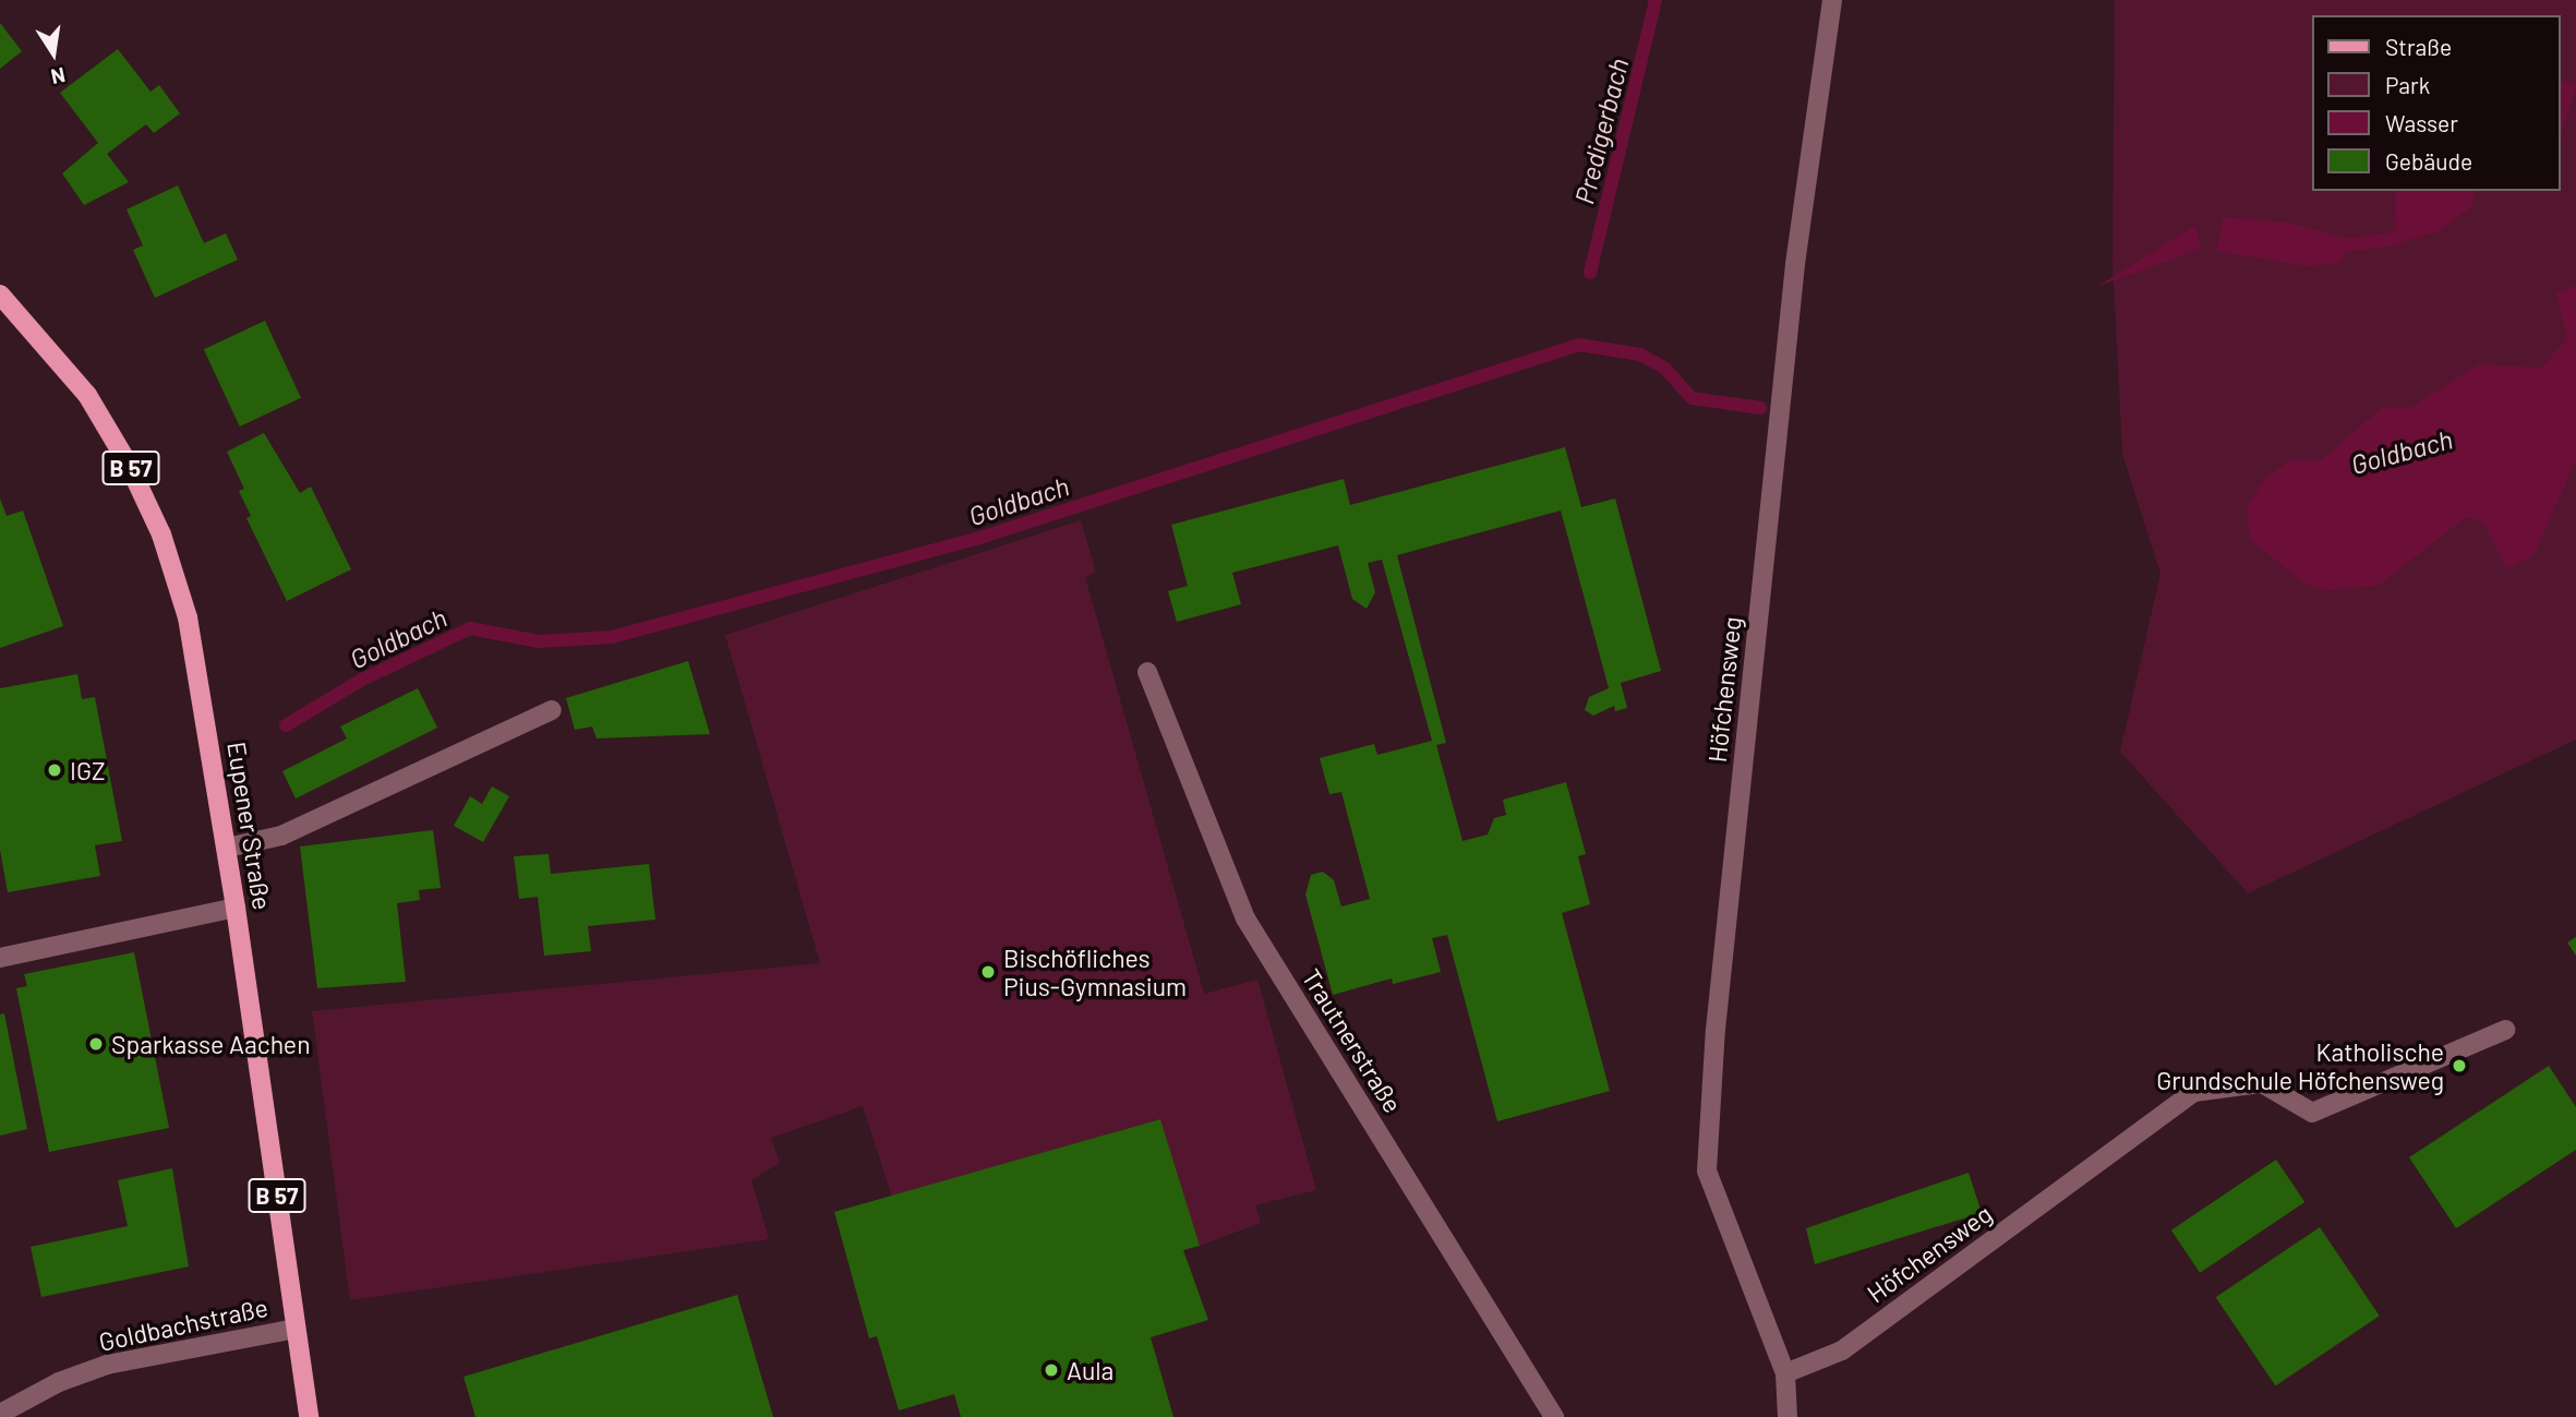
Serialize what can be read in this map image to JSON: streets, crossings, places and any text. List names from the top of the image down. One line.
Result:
{"streets":{"main road":["B 57","Eupener Straße"],"street":["Höfchensweg","Trautnerstraße","Goldbachstraße"]},"crossings":[["Eupener Straße","Goldbachstraße"]],"water":["Predigerbach","Goldbach"],"places":["IGZ","Bischöfliches Pius-Gymnasium","Sparkasse Aachen","Katholische Grundschule Höfchensweg","Aula"],"legend":["Straße","Park","Wasser","Gebäude"],"north":"bottom"}
